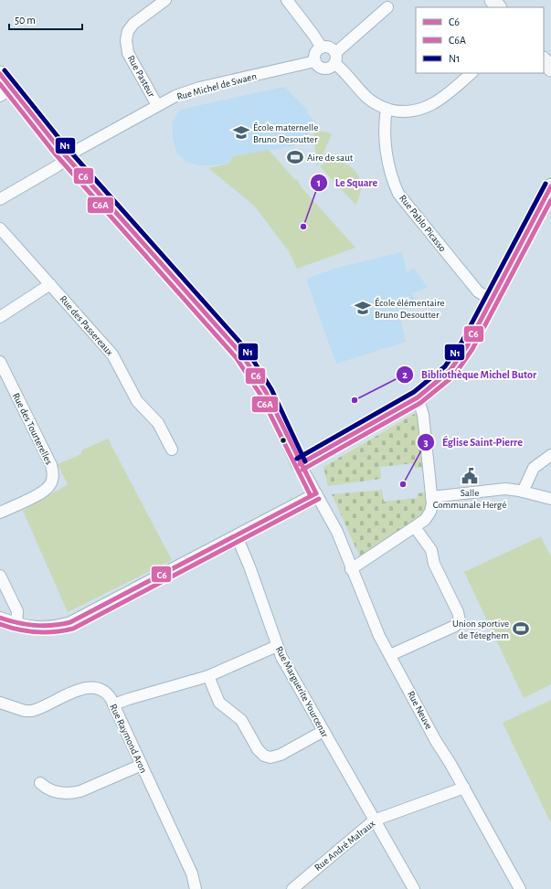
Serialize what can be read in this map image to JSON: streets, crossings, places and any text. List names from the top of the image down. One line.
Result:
{"streets":{"street":["Rue Pasteur","Rue Michel de Swaen","Rue Pablo Picasso","Rue des Passereaux","Rue des Tourterelles","Rue Marguerite Yourcenar","Rue Neuve","Rue Raymond Aron","Rue André Malraux"]},"crossings":[["Rue Pasteur","Rue Michel de Swaen"],["Rue Marguerite Yourcenar","Rue André Malraux"],["Rue Neuve","Rue André Malraux"]],"places":{"school or university":["École maternelle Bruno Desoutter","École élémentaire Bruno Desoutter"],"sports":["Aire de saut","Union sportive de Téteghem"],"other":["Le Square","Bibliothèque Michel Butor","Église Saint-Pierre"],"public building":["Salle Communale Hergé"]},"lines":["transit line N1","transit line C6","transit line C6A"],"legend":["C6","C6A","N1"],"scale_bar":"50 m"}
